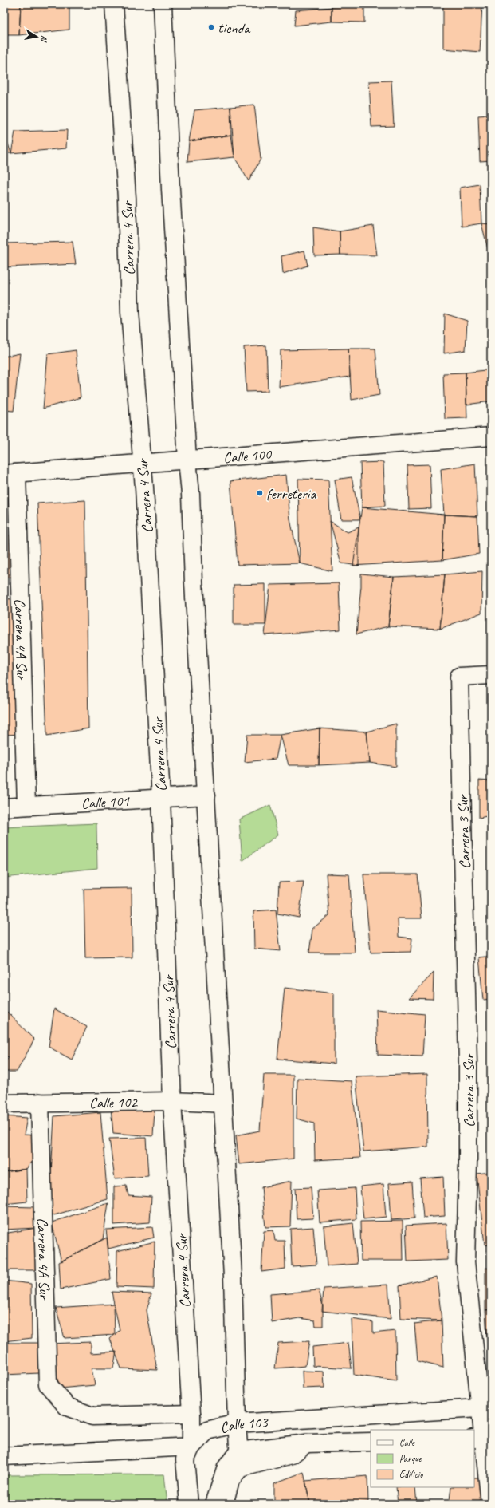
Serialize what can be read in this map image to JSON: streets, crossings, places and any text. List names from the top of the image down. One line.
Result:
{"streets":{"street":["Carrera 4 Sur","Calle 100","Carrera 4A Sur","Calle 101","Carrera 3 Sur","Calle 102","Calle 103"]},"crossings":[["Carrera 4 Sur","Calle 100"],["Carrera 4 Sur","Carrera 4A Sur"],["Carrera 4 Sur","Calle 101"],["Carrera 4 Sur","Calle 102"],["Carrera 4 Sur","Calle 103"],["Calle 100","Carrera 4A Sur"],["Carrera 4A Sur","Calle 101"],["Carrera 4A Sur","Calle 102"],["Carrera 3 Sur","Calle 103"]],"places":["tienda","ferreteria"],"legend":["Calle","Parque","Edificio"],"north":"right"}
